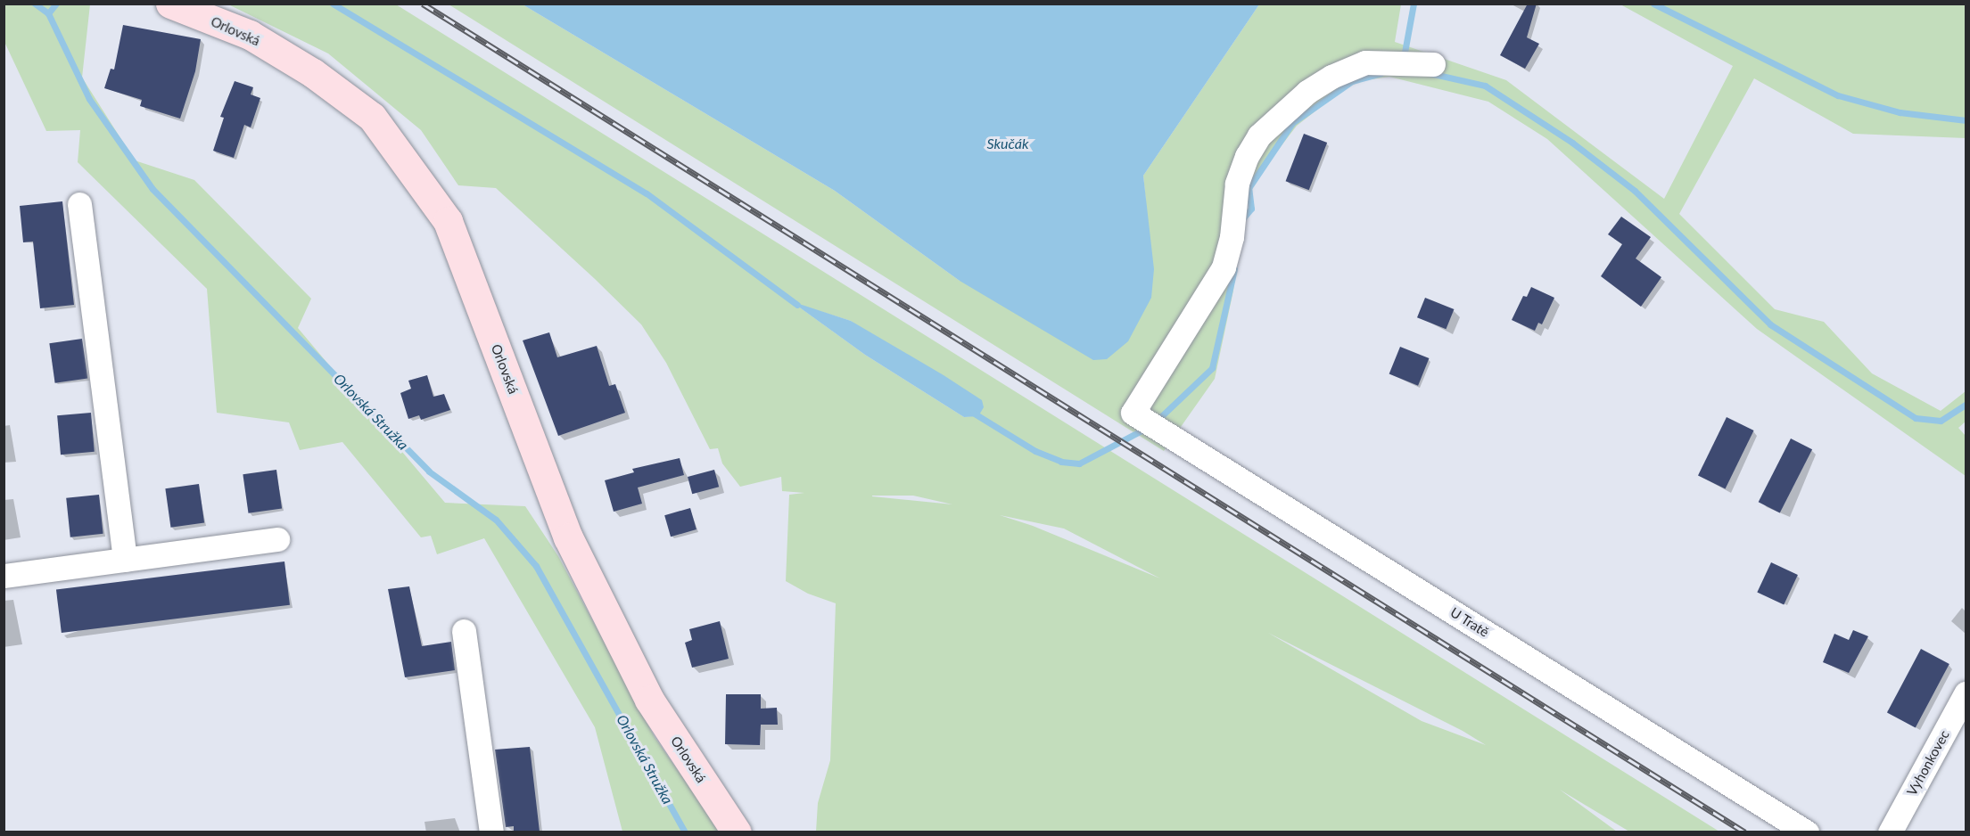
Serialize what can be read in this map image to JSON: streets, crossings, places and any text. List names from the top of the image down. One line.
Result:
{"streets":{"main road":["Orlovská"],"street":["U Tratě","Vyhonkovec"]},"water":["Skučák","Orlovská Stružka"]}
